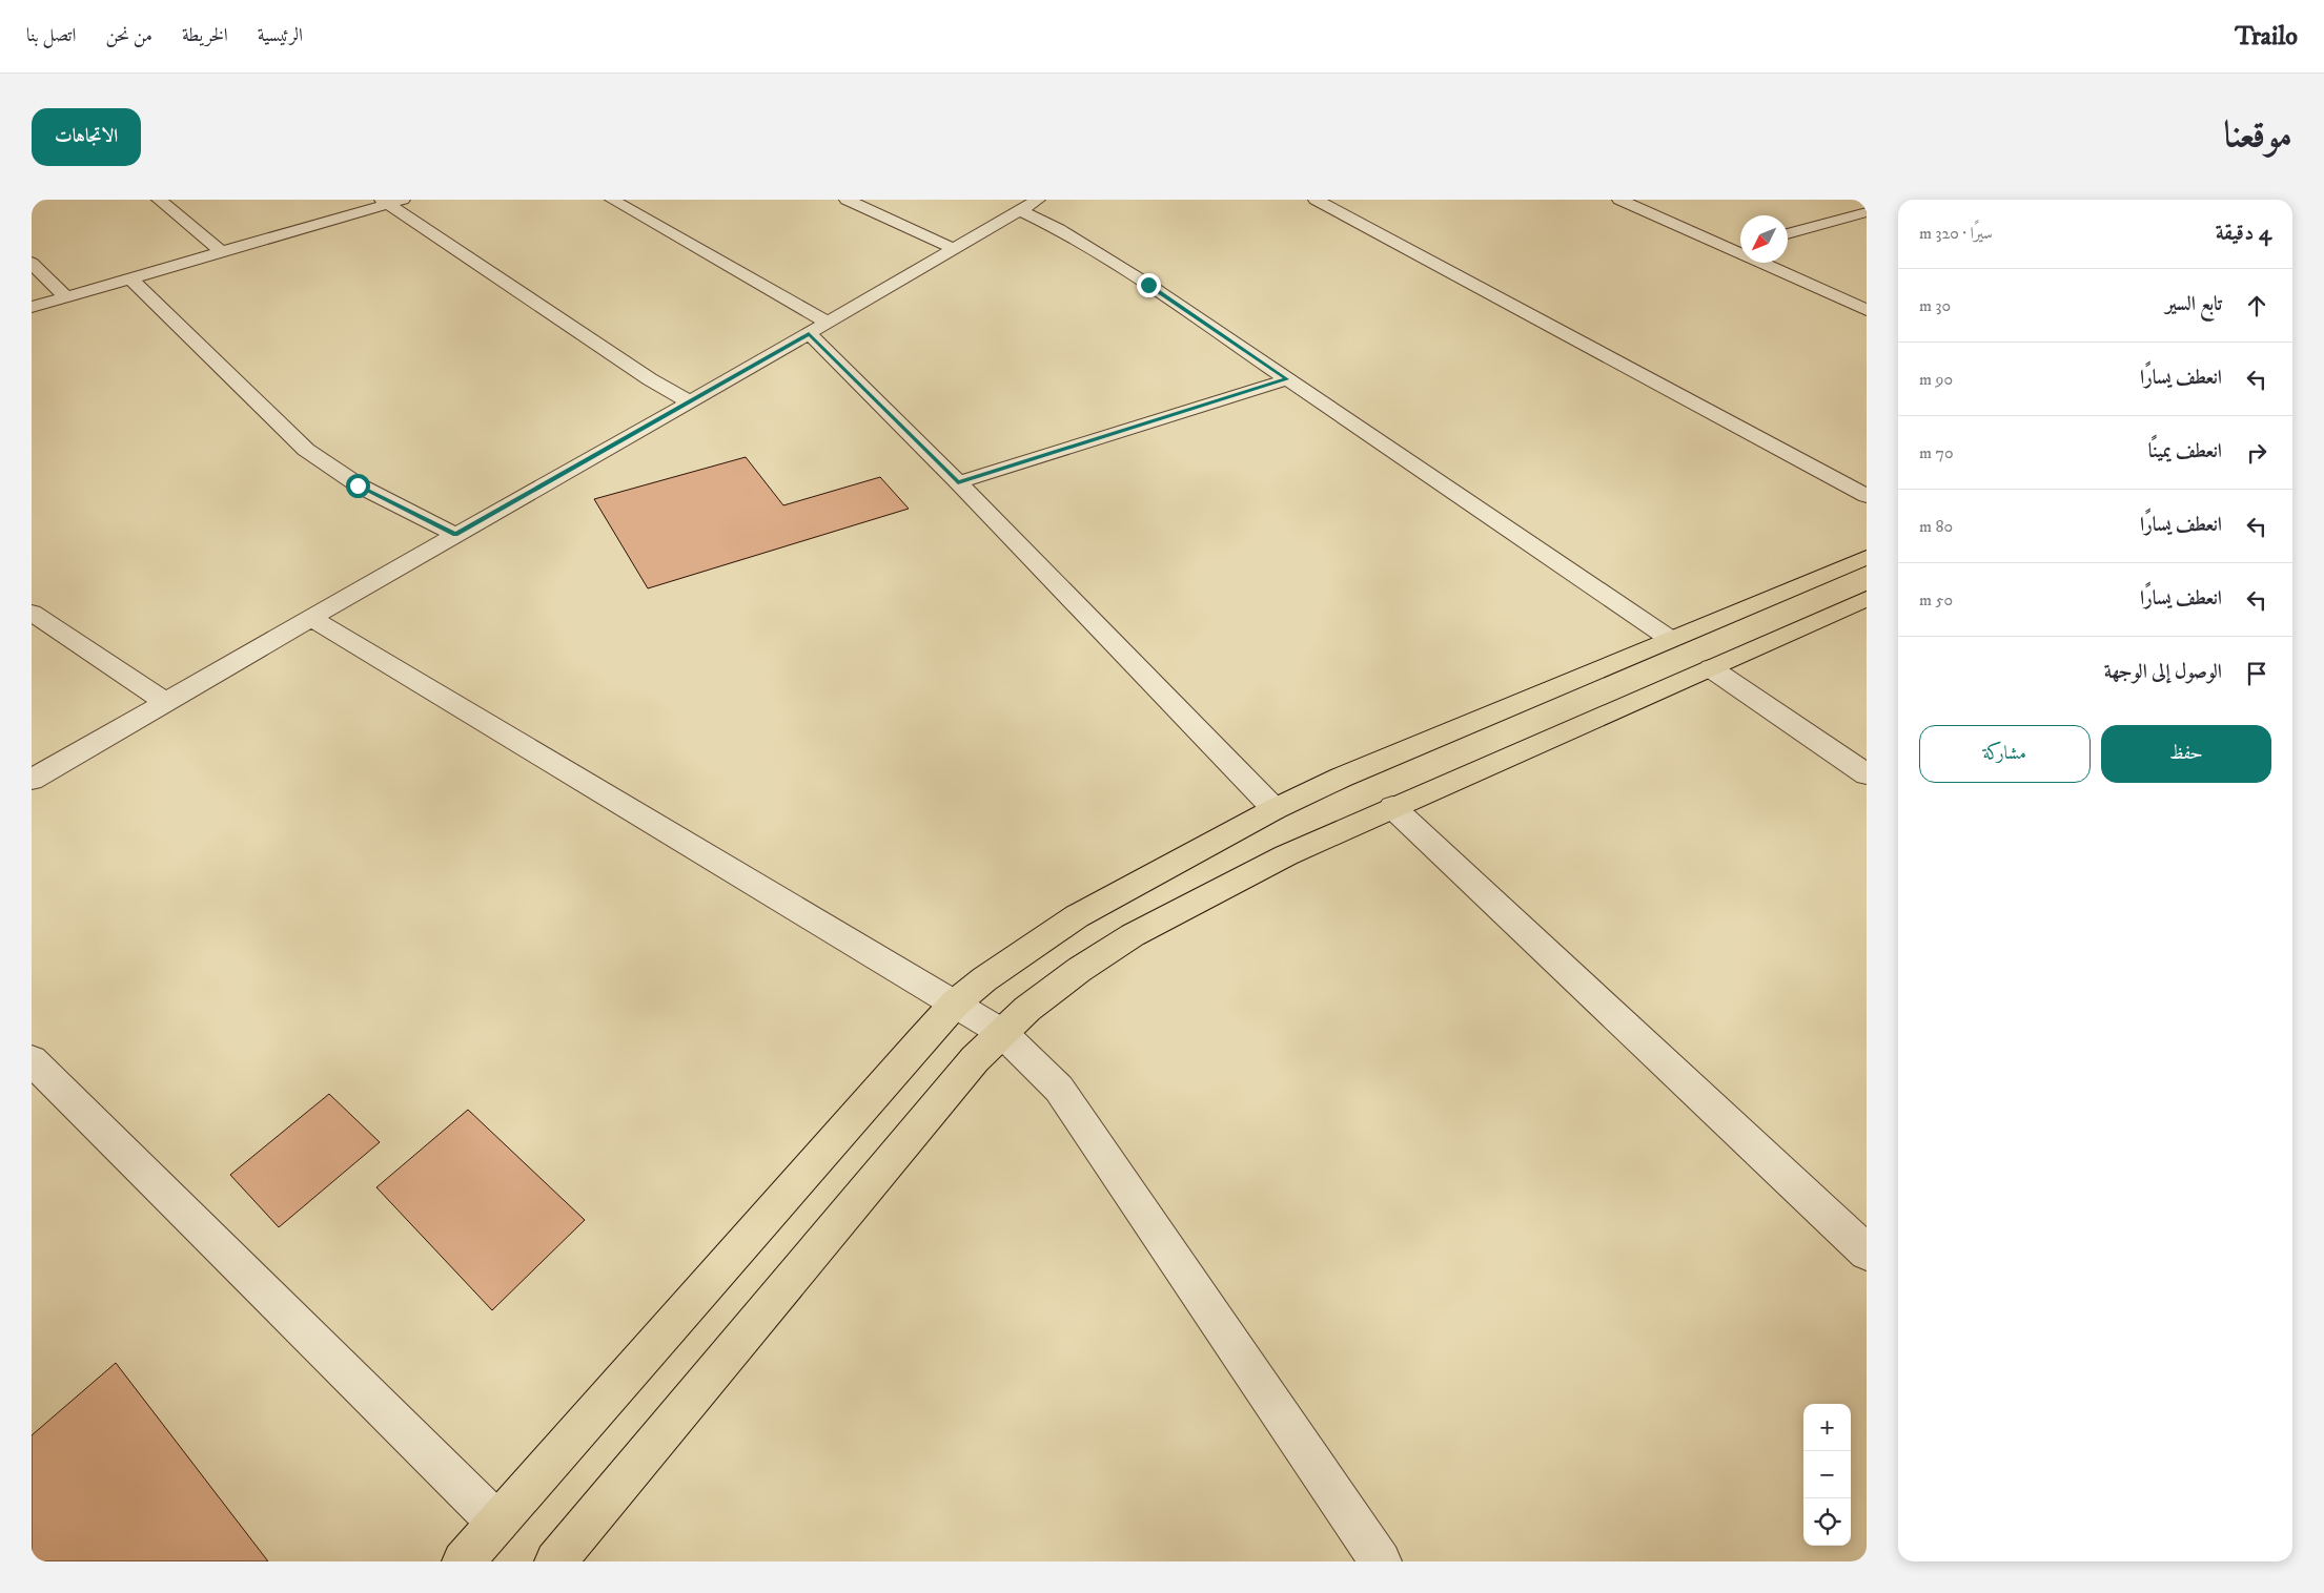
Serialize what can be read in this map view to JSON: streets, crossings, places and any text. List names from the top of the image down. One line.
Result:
{"north":"bottom left","page":{"header":"Trailo","nav":["الرئيسية","الخريطة","من نحن","اتصل بنا"],"title":"موقعنا","buttons":["الاتجاهات",["حفظ","مشاركة"]],"heading":["4 دقيقة","سيرًا · 320 m"],"list":[["تابع السير","30 m"],["انعطف يسارًا","90 m"],["انعطف يمينًا","70 m"],["انعطف يسارًا","80 m"],["انعطف يسارًا","50 m"],"الوصول إلى الوجهة"],"map_buttons":["+","−"]}}
